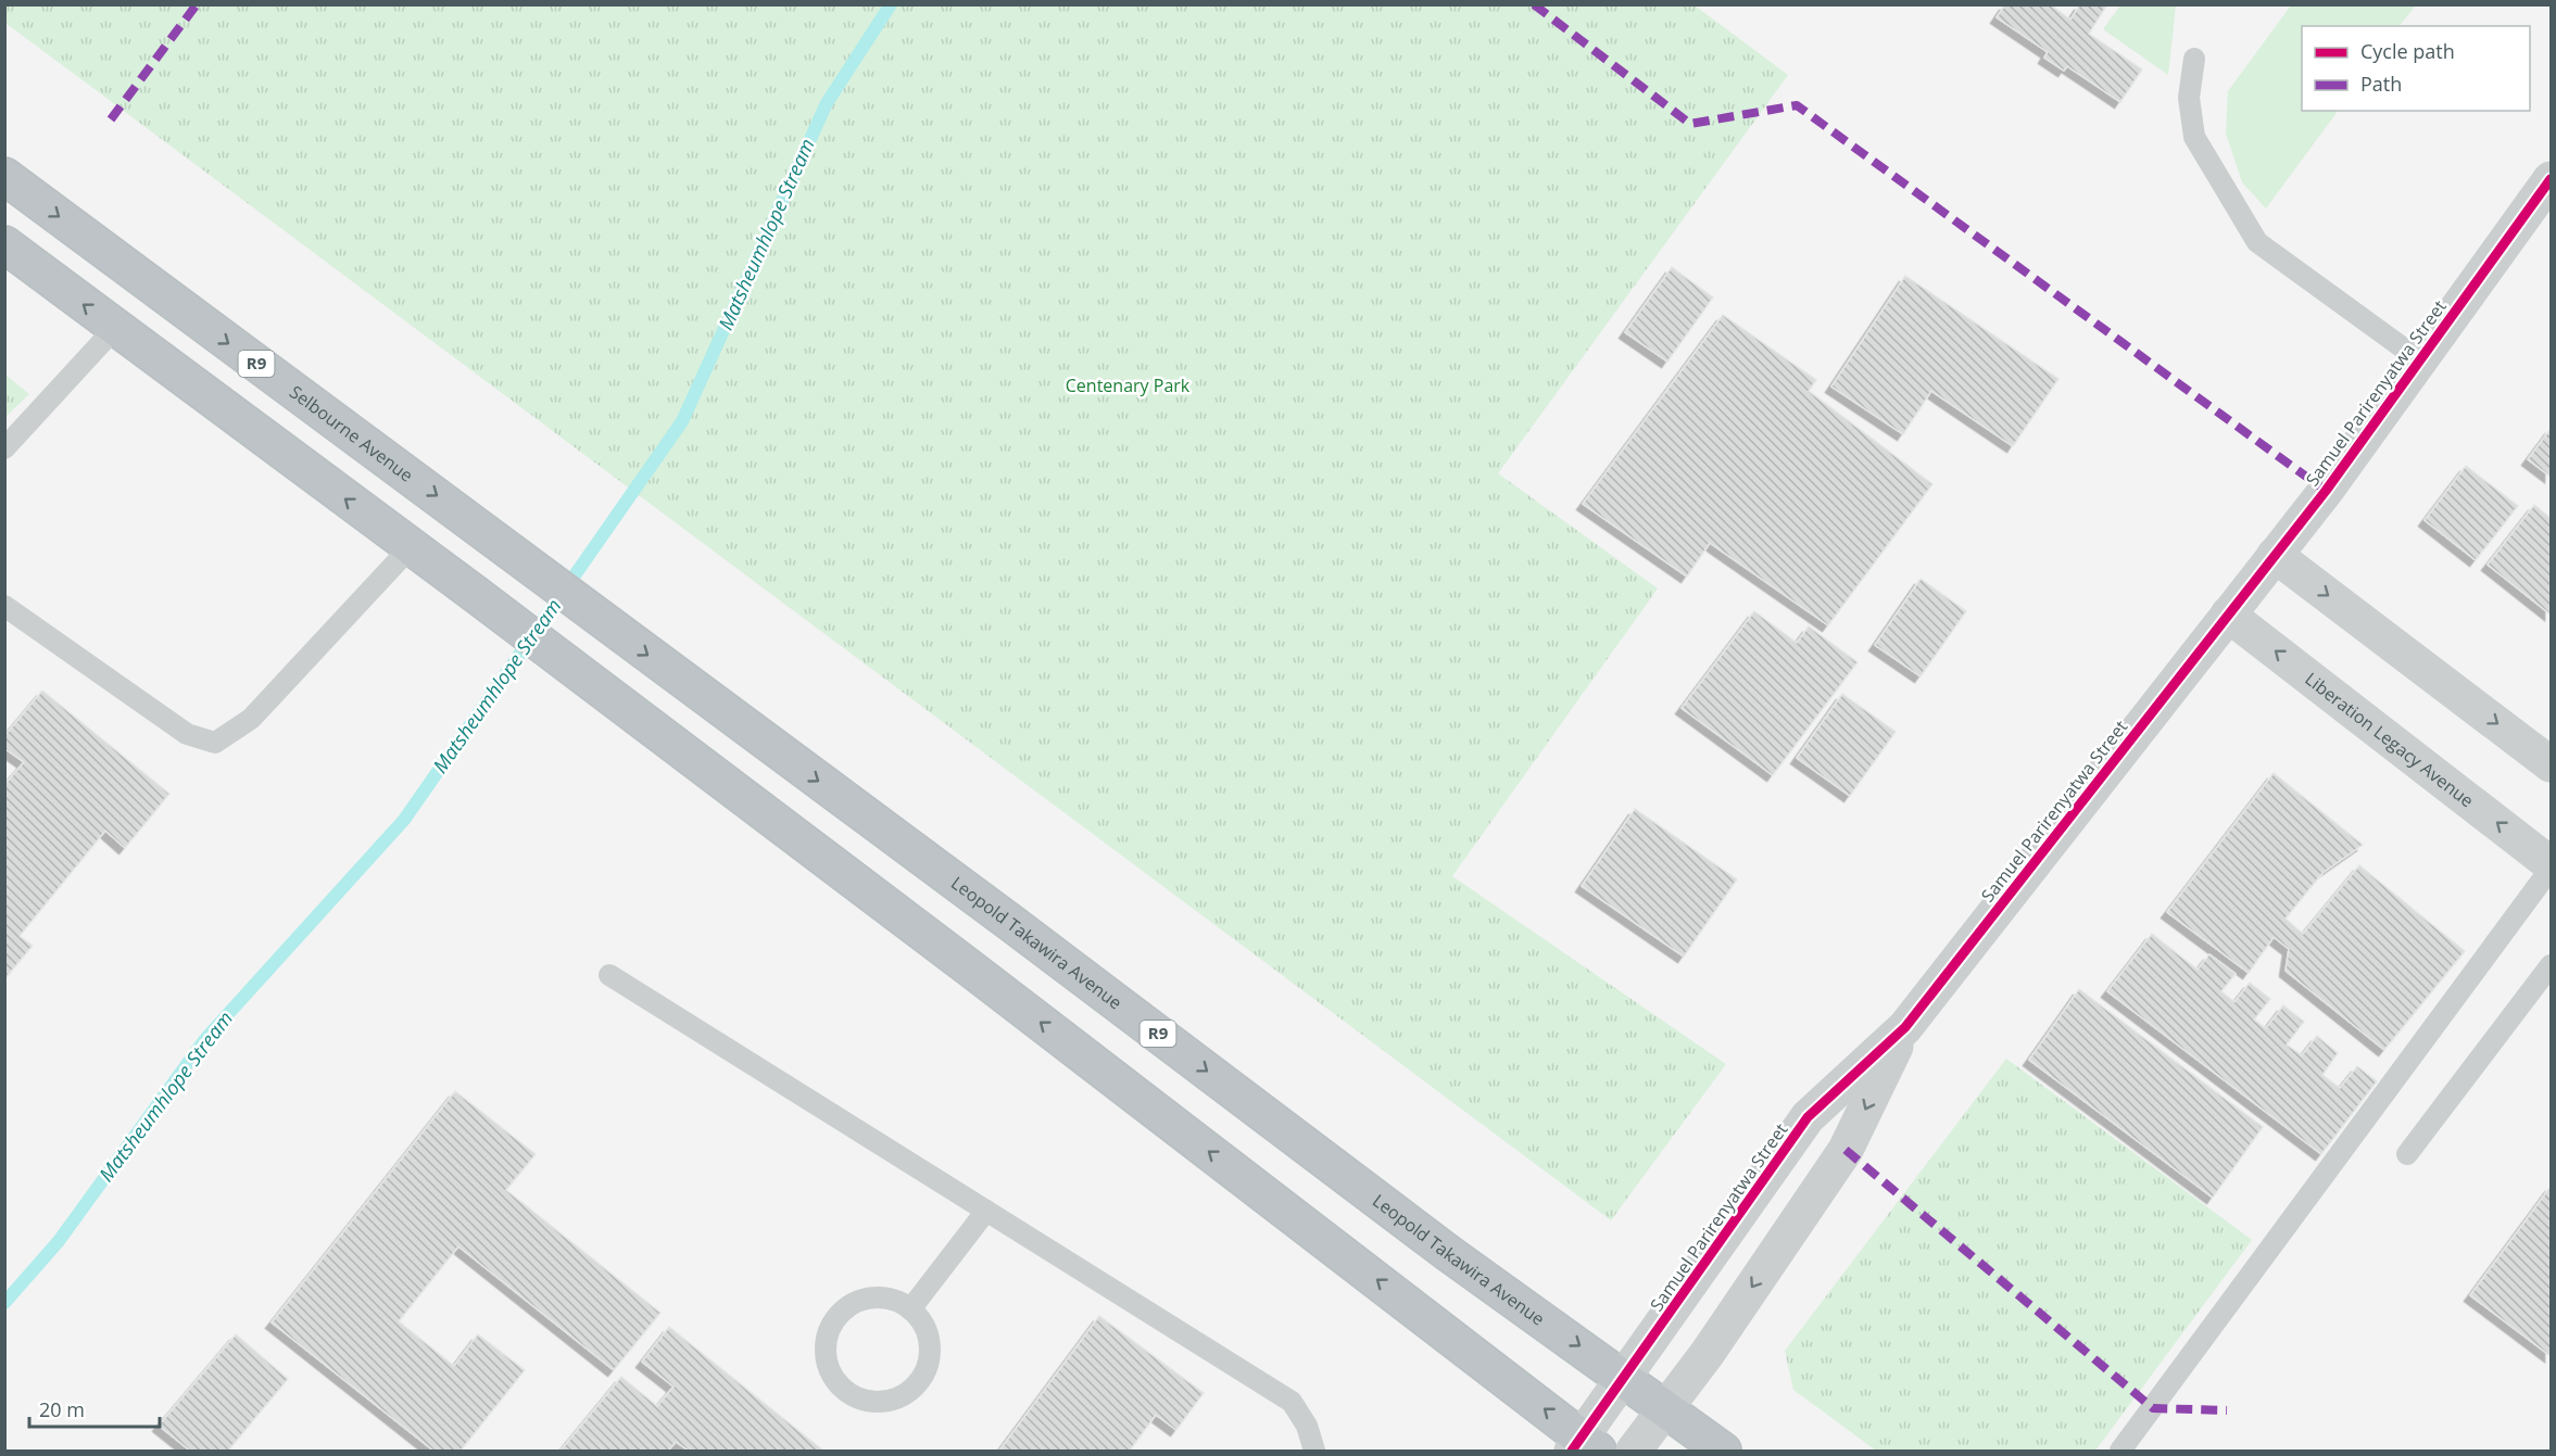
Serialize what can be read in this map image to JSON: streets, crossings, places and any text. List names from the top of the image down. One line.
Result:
{"streets":{"highway":["R9","Selbourne Avenue","Leopold Takawira Avenue"],"street":["Samuel Parirenyatwa Street","Liberation Legacy Avenue"]},"crossings":[["Samuel Parirenyatwa Street","Liberation Legacy Avenue"],["Samuel Parirenyatwa Street","Leopold Takawira Avenue"],["Selbourne Avenue","Leopold Takawira Avenue"]],"water":["Matsheumhlope Stream"],"parks":["Centenary Park"],"legend":["Cycle path","Path"],"scale_bar":"20 m"}
